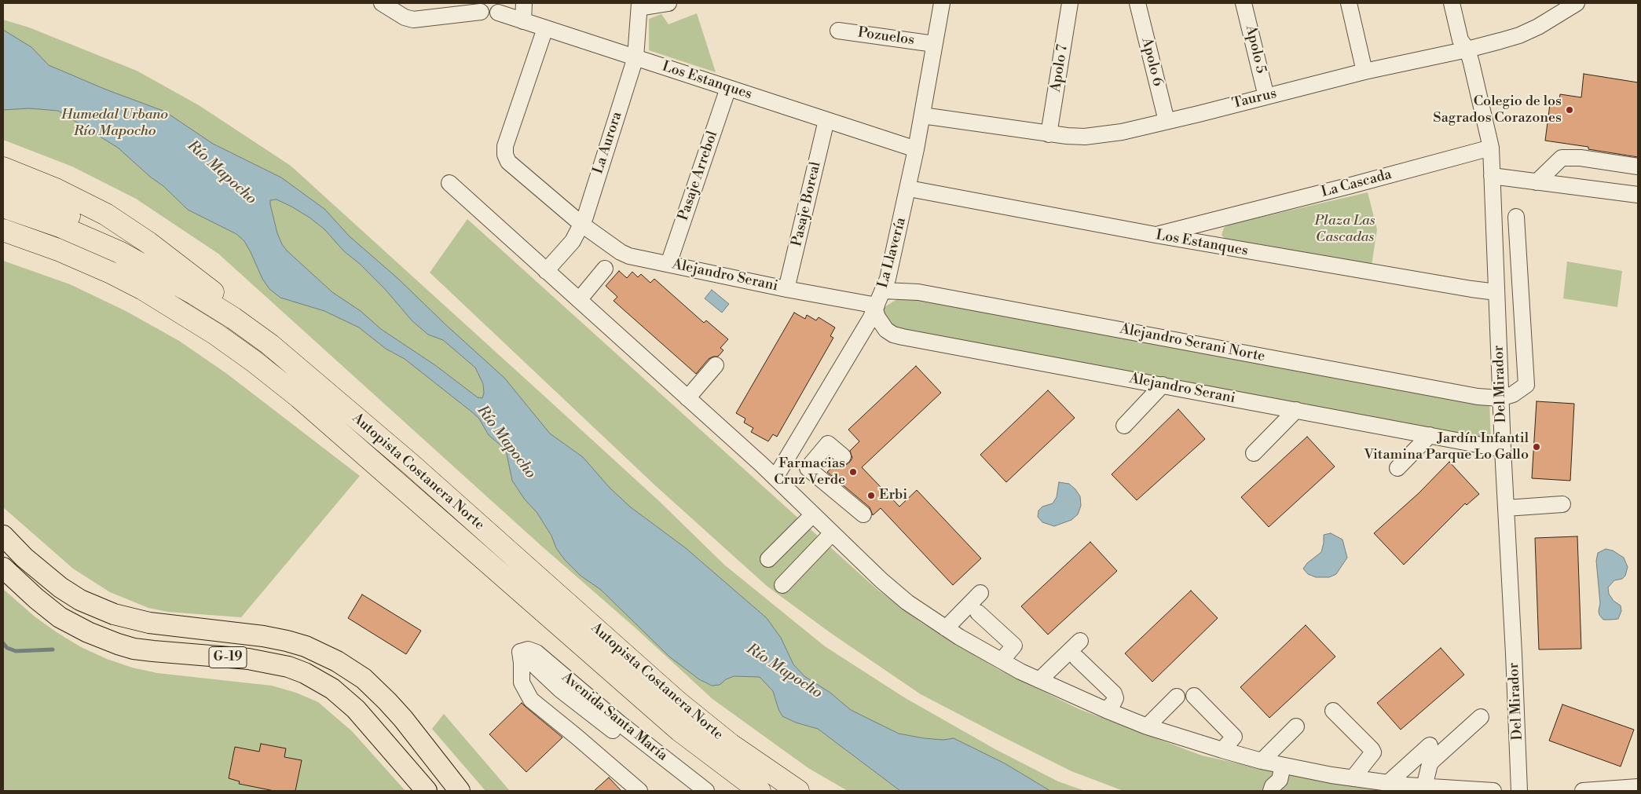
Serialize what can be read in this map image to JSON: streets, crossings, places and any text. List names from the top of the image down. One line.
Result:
{"streets":{"highway":["Autopista Costanera Norte"],"main road":["G-19"],"street":["Pozuelos","Apolo 5","Apolo 6","Apolo 7","Los Estanques","Taurus","La Aurora","Pasaje Arrebol","La Cascada","Pasaje Boreal","La Llavería","Alejandro Serani","Alejandro Serani Norte","Del Mirador","Avenida Santa María"]},"crossings":[["Pozuelos","La Llavería"],["Apolo 5","Taurus"],["Apolo 6","Taurus"],["Apolo 7","Taurus"],["Los Estanques","La Aurora"],["Los Estanques","Pasaje Arrebol"],["Los Estanques","La Cascada"],["Los Estanques","Pasaje Boreal"],["Los Estanques","La Llavería"],["Los Estanques","Alejandro Serani"],["Los Estanques","Del Mirador"],["Taurus","La Llavería"],["Taurus","Del Mirador"],["La Aurora","Alejandro Serani"],["Pasaje Arrebol","Alejandro Serani"],["La Cascada","Del Mirador"],["Pasaje Boreal","Alejandro Serani"],["La Llavería","Alejandro Serani"],["La Llavería","Alejandro Serani Norte"],["Alejandro Serani","Del Mirador"],["Alejandro Serani Norte","Del Mirador"]],"water":["Río Mapocho"],"parks":["Humedal Urbano Río Mapocho","Plaza Las Cascadas"],"places":["Colegio de los Sagrados Corazones","Jardín Infantil Vitamina Parque Lo Gallo","Farmacias Cruz Verde","Erbi"]}
